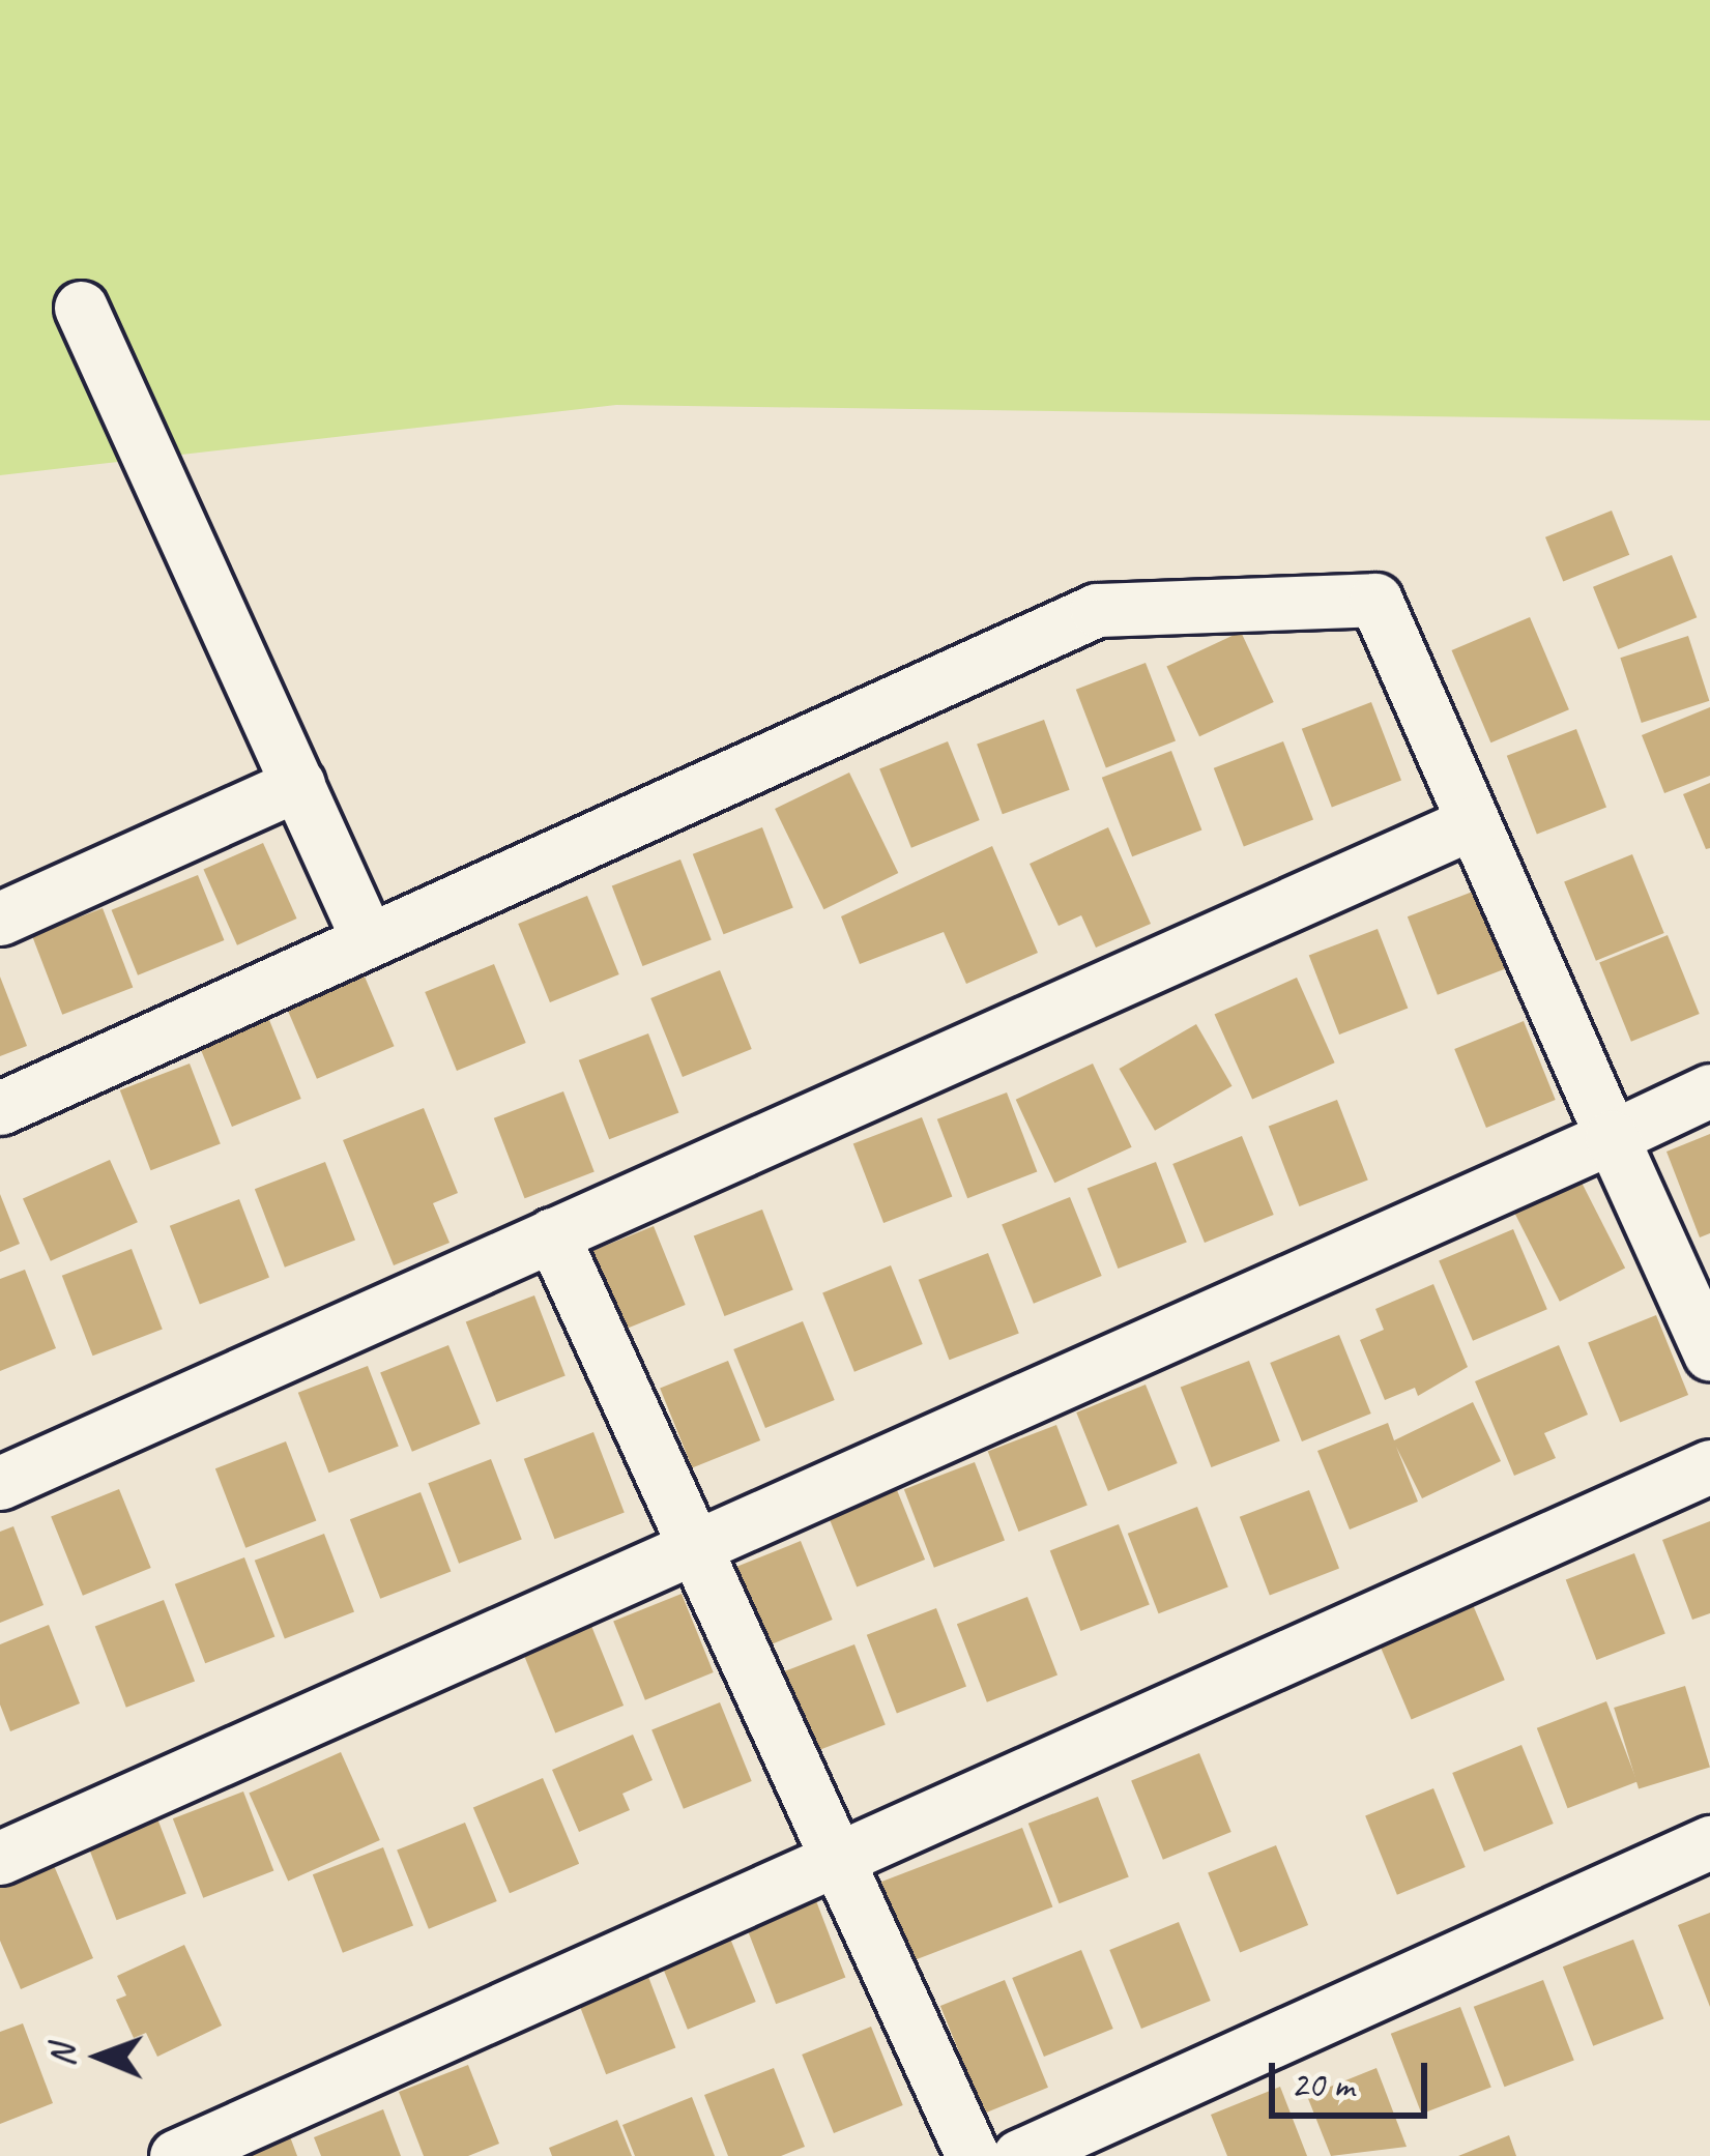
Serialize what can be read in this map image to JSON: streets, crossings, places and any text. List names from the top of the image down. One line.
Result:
{"scale_bar":"20 m","north":"left"}
